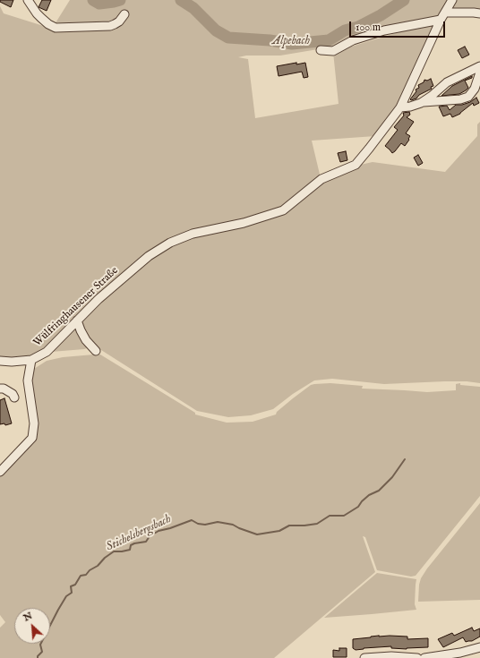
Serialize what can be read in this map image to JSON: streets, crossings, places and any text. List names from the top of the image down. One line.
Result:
{"streets":{"street":["Wülfringhausener Straße"]},"water":["Alpebach","Stichelsbergsbach"],"scale_bar":"100 m","north":"top left"}
